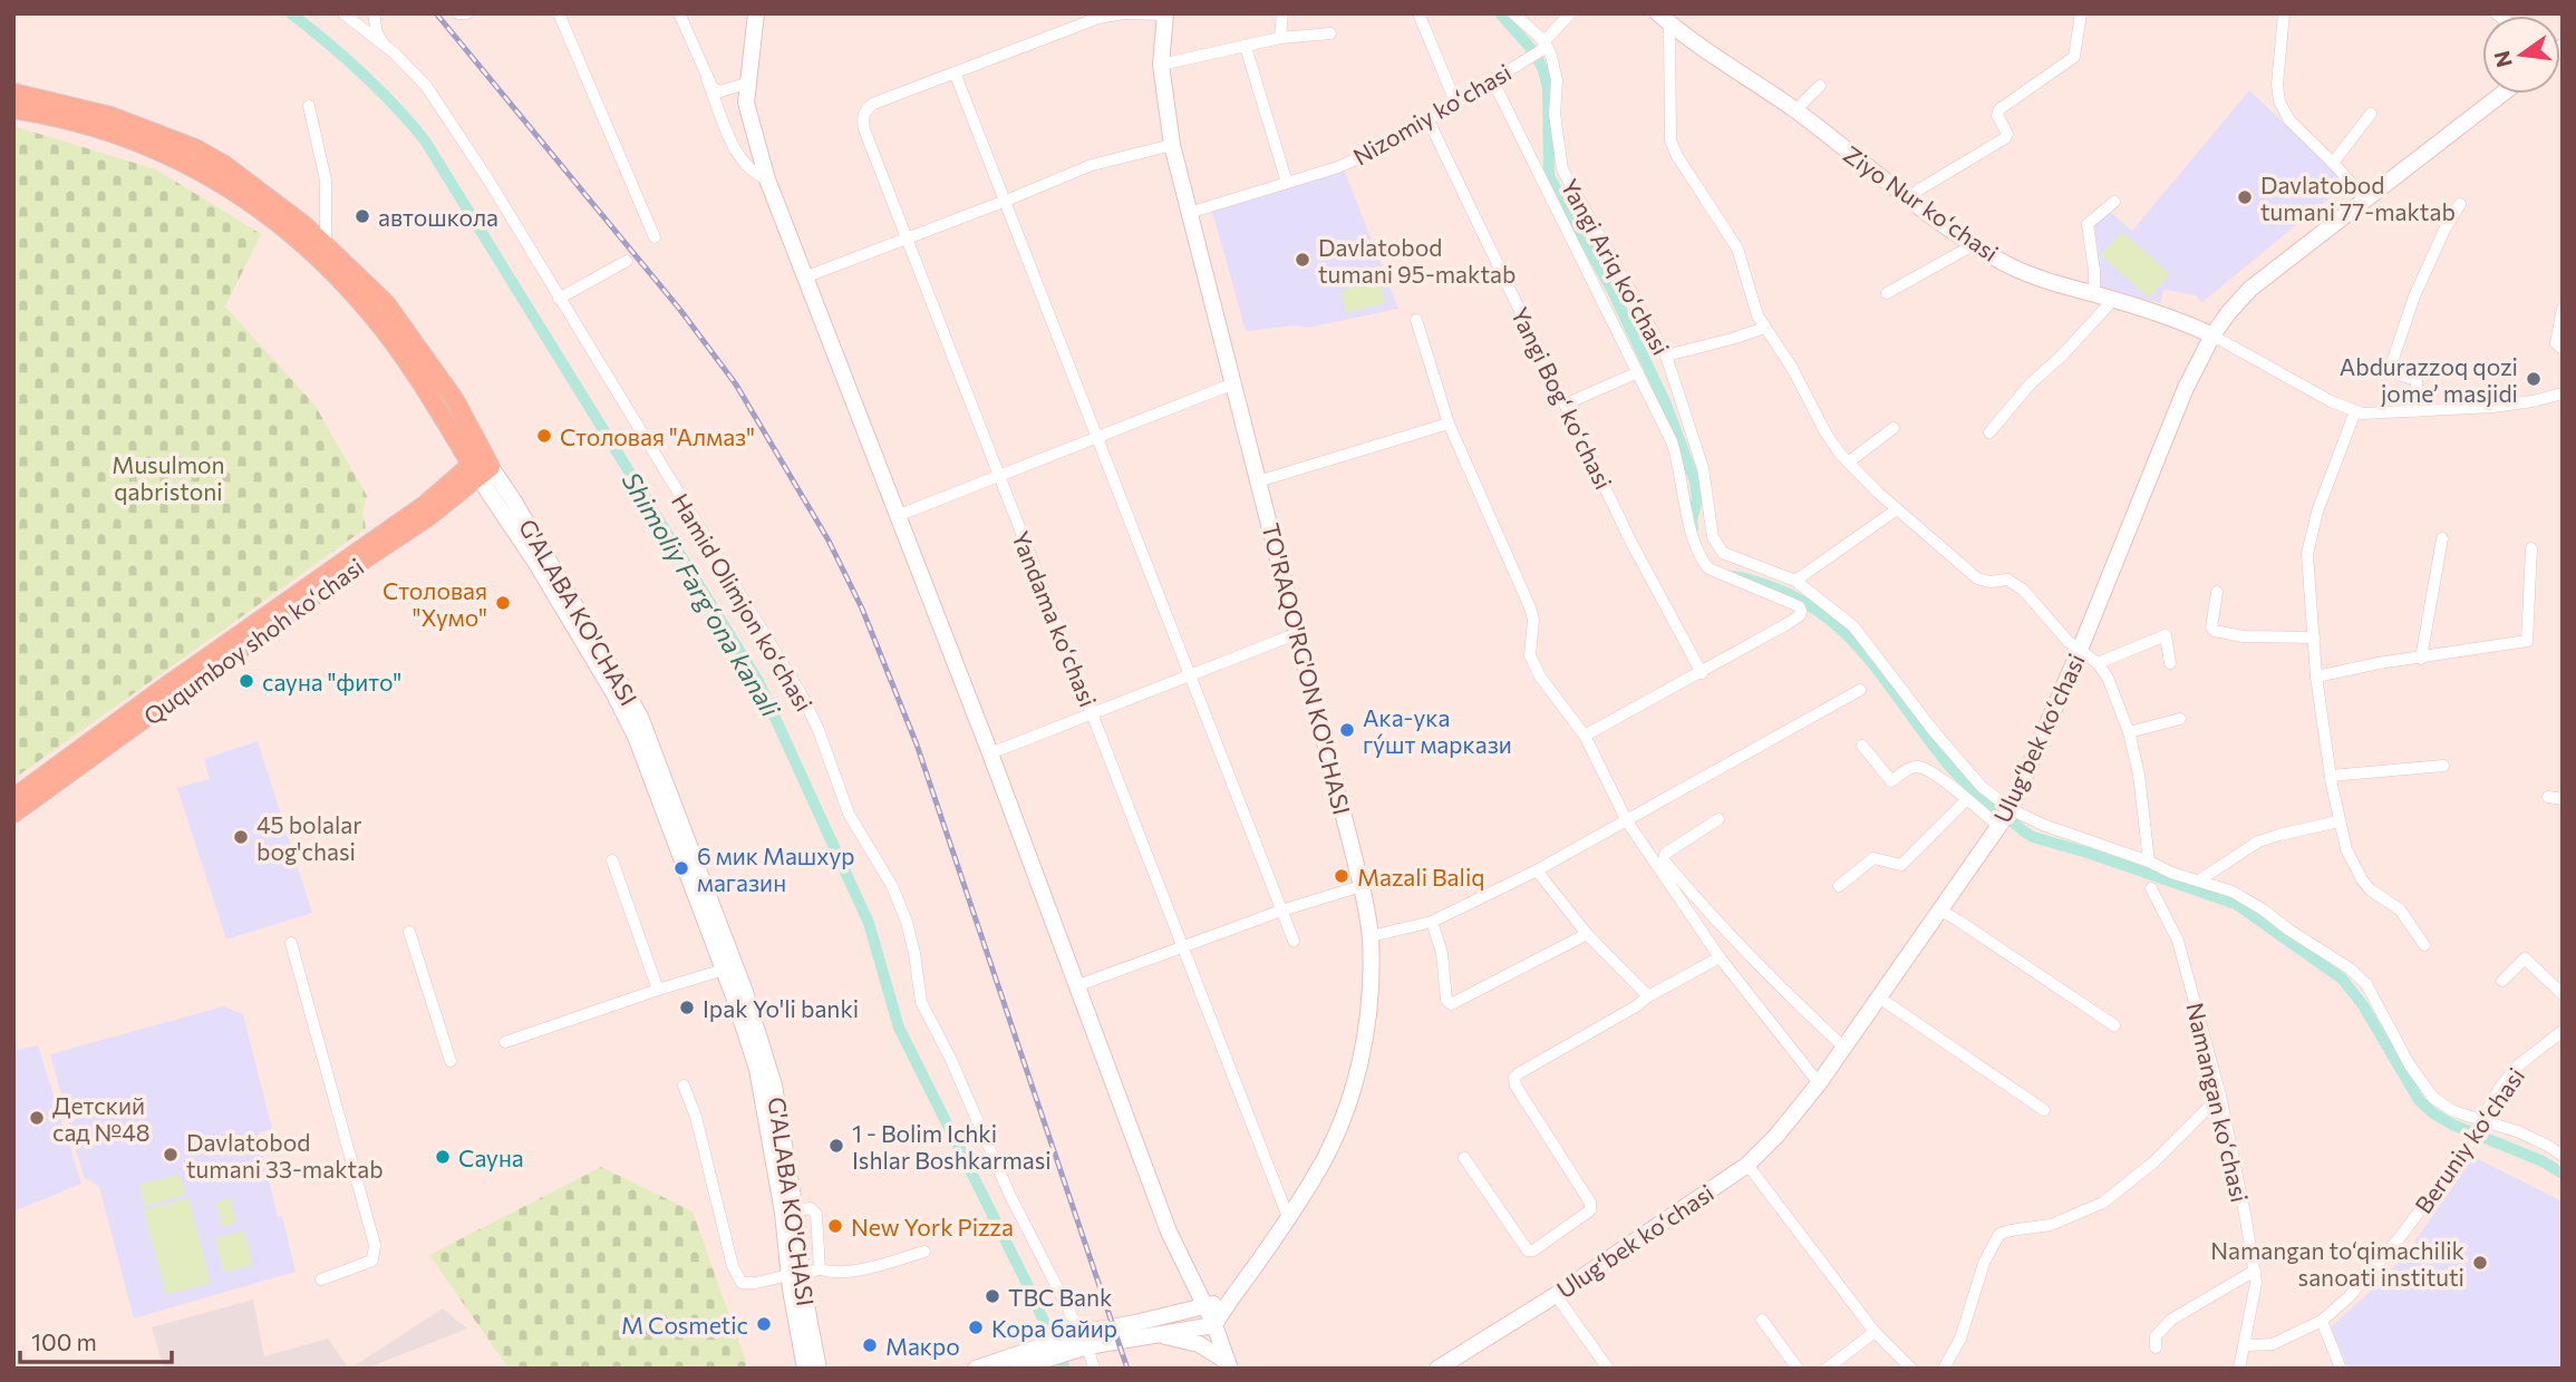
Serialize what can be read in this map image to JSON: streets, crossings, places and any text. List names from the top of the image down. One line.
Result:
{"streets":{"main road":["G'ALABA KO'CHASI","Ququmboy shoh koʻchasi"],"street":["Nizomiy koʻchasi","Ziyo Nur koʻchasi","Yangi Ariq koʻchasi","Yangi Bogʻ koʻchasi","Hamid Olimjon koʻchasi","Yandama koʻchasi","TO'RAQO'RG'ON KO'CHASI","Ulugʻbek koʻchasi","Namangan koʻchasi","Beruniy koʻchasi"]},"crossings":[["Nizomiy koʻchasi","Yangi Ariq koʻchasi"],["Nizomiy koʻchasi","Yangi Bogʻ koʻchasi"],["Nizomiy koʻchasi","TO'RAQO'RG'ON KO'CHASI"],["Ziyo Nur koʻchasi","Ulugʻbek koʻchasi"],["Yangi Ariq koʻchasi","Ulugʻbek koʻchasi"],["Yangi Ariq koʻchasi","Beruniy koʻchasi"],["Hamid Olimjon koʻchasi","TO'RAQO'RG'ON KO'CHASI"],["G'ALABA KO'CHASI","Ququmboy shoh koʻchasi"],["Yandama koʻchasi","TO'RAQO'RG'ON KO'CHASI"],["Namangan koʻchasi","Beruniy koʻchasi"]],"water":["Shimoliy Fargʻona kanali"],"parks":["Musulmon qabristoni"],"places":["Davlatobod tumani 77-maktab","автошкола","Davlatobod tumani 95-maktab","Abdurazzoq qozi jome’ masjidi","Столовая \"Алмаз\"","Столовая \"Хумо\"","сауна \"фито\"","Ака-ука гу́шт маркази","45 bolalar bog'chasi","6 мик Машхур магазин","Mazali Baliq","Ipak Yo'li banki","Детский сад №48","1 - Bolim Ichki Ishlar Boshkarmasi","Davlatobod tumani 33-maktab","Сауна","New York Pizza","Namangan to‘qimachilik sanoati instituti","TBC Bank","M Cosmetic","Кора байир","Макро"],"scale_bar":"100 m","north":"left"}
